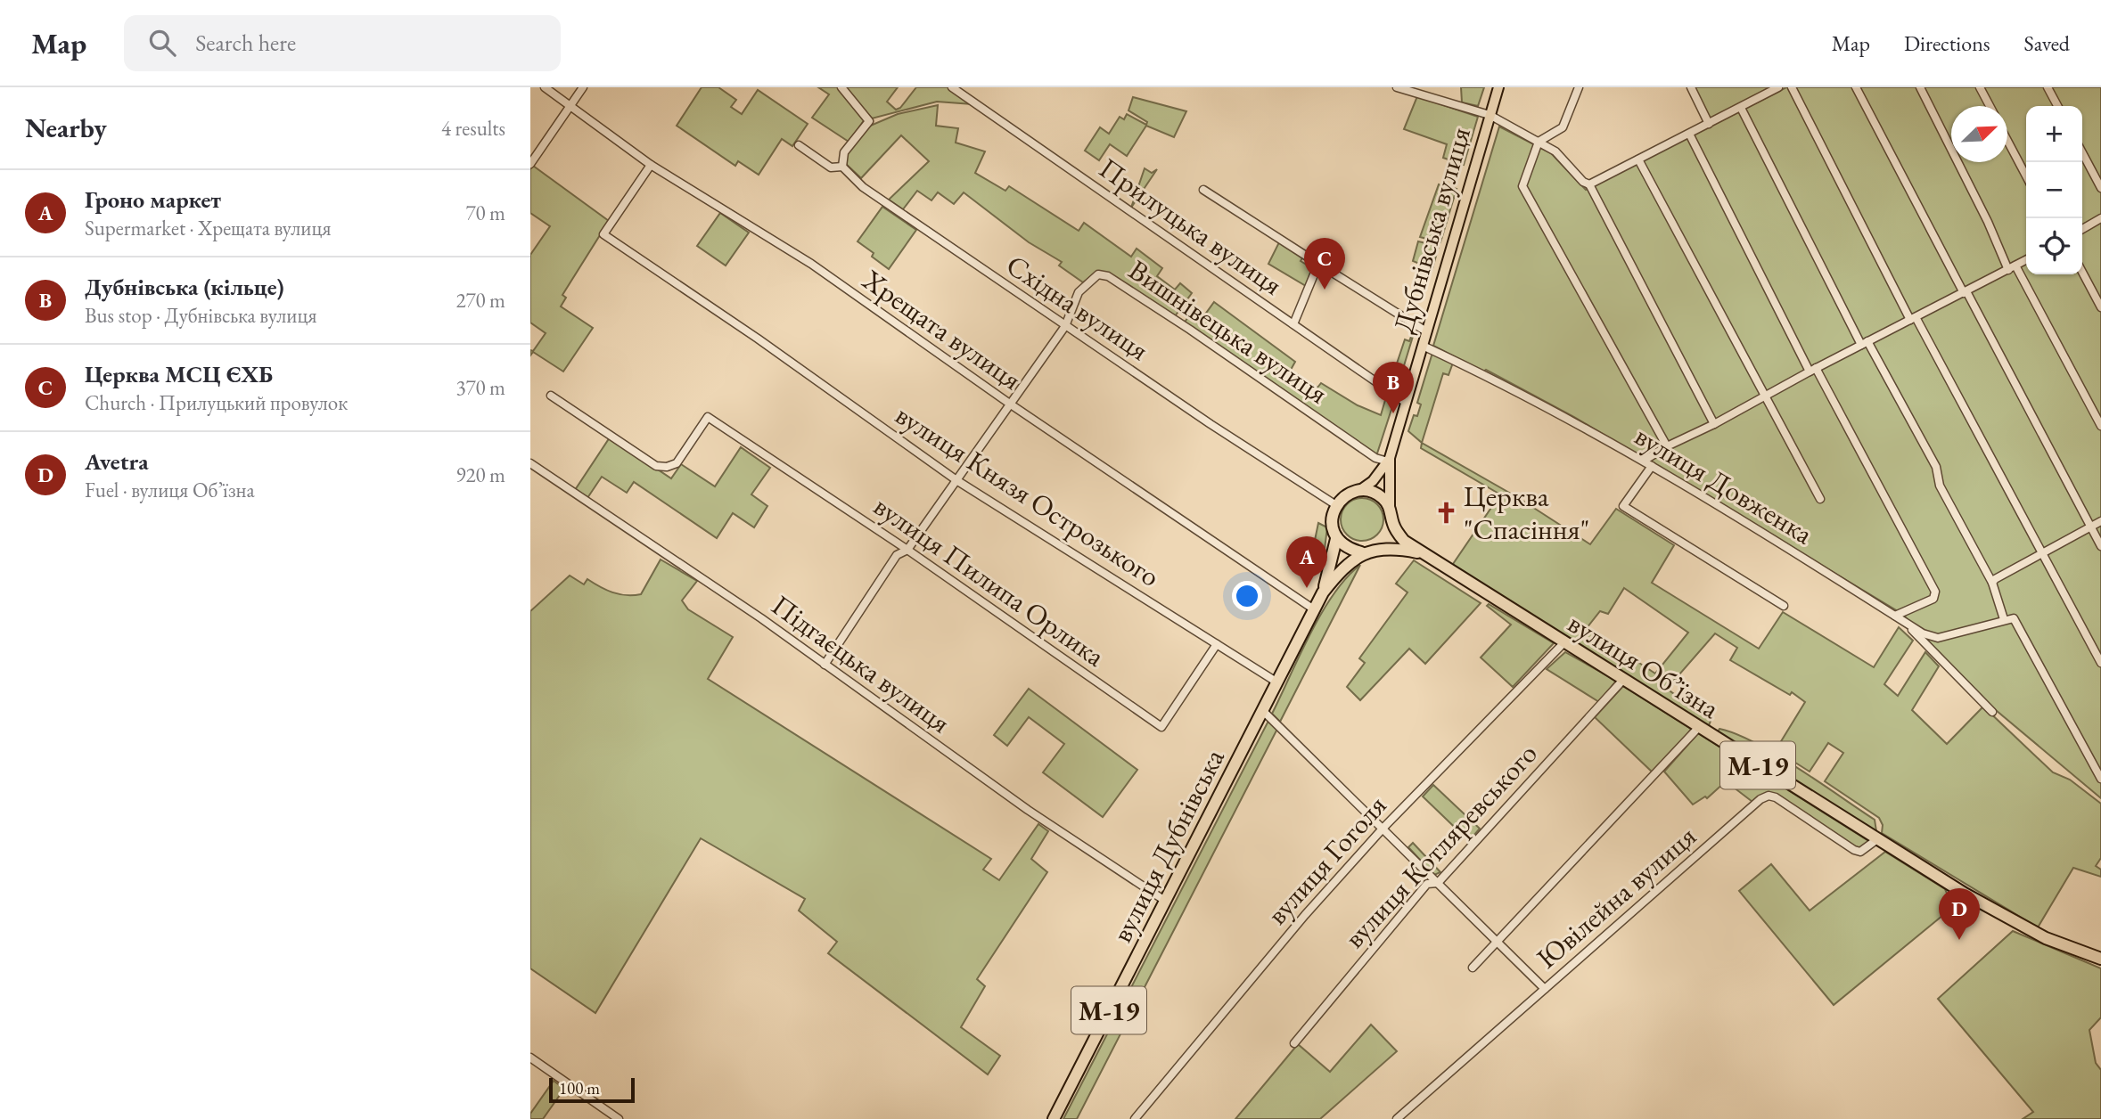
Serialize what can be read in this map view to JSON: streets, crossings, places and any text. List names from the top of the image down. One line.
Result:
{"streets":{"highway":["вулиця Об’їзна","М-19","вулиця Дубнівська"],"main road":["Дубнівська вулиця"],"street":["Прилуцька вулиця","Східна вулиця","Хрещата вулиця","Вишнівецька вулиця","вулиця Довженка","вулиця Князя Острозького","вулиця Пилипа Орлика","Підгаєцька вулиця","вулиця Котляревського","вулиця Гоголя","Ювілейна вулиця"]},"crossings":[["Прилуцька вулиця","Дубнівська вулиця"],["Дубнівська вулиця","Вишнівецька вулиця"],["Дубнівська вулиця","вулиця Довженка"],["Східна вулиця","Вишнівецька вулиця"],["Східна вулиця","М-19"],["Хрещата вулиця","вулиця Князя Острозького"],["Хрещата вулиця","вулиця Дубнівська"],["вулиця Князя Острозького","вулиця Пилипа Орлика"],["вулиця Князя Острозького","вулиця Дубнівська"],["Підгаєцька вулиця","вулиця Дубнівська"],["вулиця Об’їзна","М-19"],["вулиця Об’їзна","вулиця Котляревського"],["вулиця Об’їзна","вулиця Гоголя"],["вулиця Об’їзна","Ювілейна вулиця"],["М-19","вулиця Дубнівська"]],"places":{"church":["Церква \"Спасіння\""]},"scale_bar":"100 m","north":"top right","page":{"header":"Map","search":"Search here","nav":["Map","Directions","Saved"],"heading":["Nearby","4 results"],"map_buttons":["+","−"],"list":[{"mark":"A","name":"Гроно маркет","note":"Supermarket · Хрещата вулиця","value":"70 m"},{"mark":"B","name":"Дубнівська (кільце)","note":"Bus stop · Дубнівська вулиця","value":"270 m"},{"mark":"C","name":"Церква МСЦ ЄХБ","note":"Church · Прилуцький провулок","value":"370 m"},{"mark":"D","name":"Avetra","note":"Fuel · вулиця Об’їзна","value":"920 m"}],"pins":["C","B","A","D"],"scale":"100 m"}}
